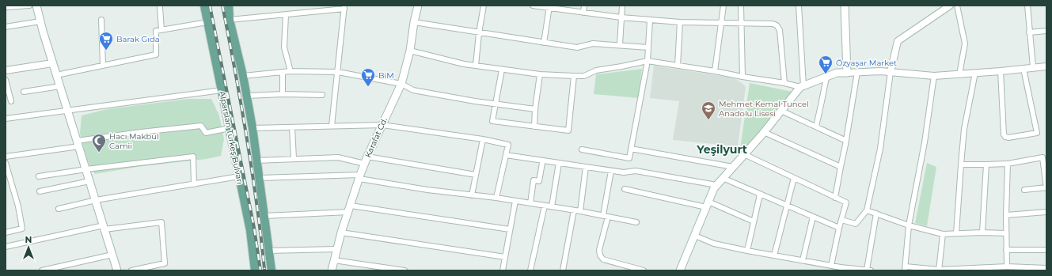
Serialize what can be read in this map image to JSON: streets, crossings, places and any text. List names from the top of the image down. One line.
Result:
{"streets":{"main road":["Alparslan Türkeş Bulvarı","Karafat Cd."]},"districts":["Yeşilyurt"],"places":{"supermarket":["Barak Gıda","Özyaşar Market","BiM"],"school or university":["Mehmet Kemal Tuncel Anadolu Lisesi"],"mosque":["Hacı Makbul Camii"]},"north":"top"}
